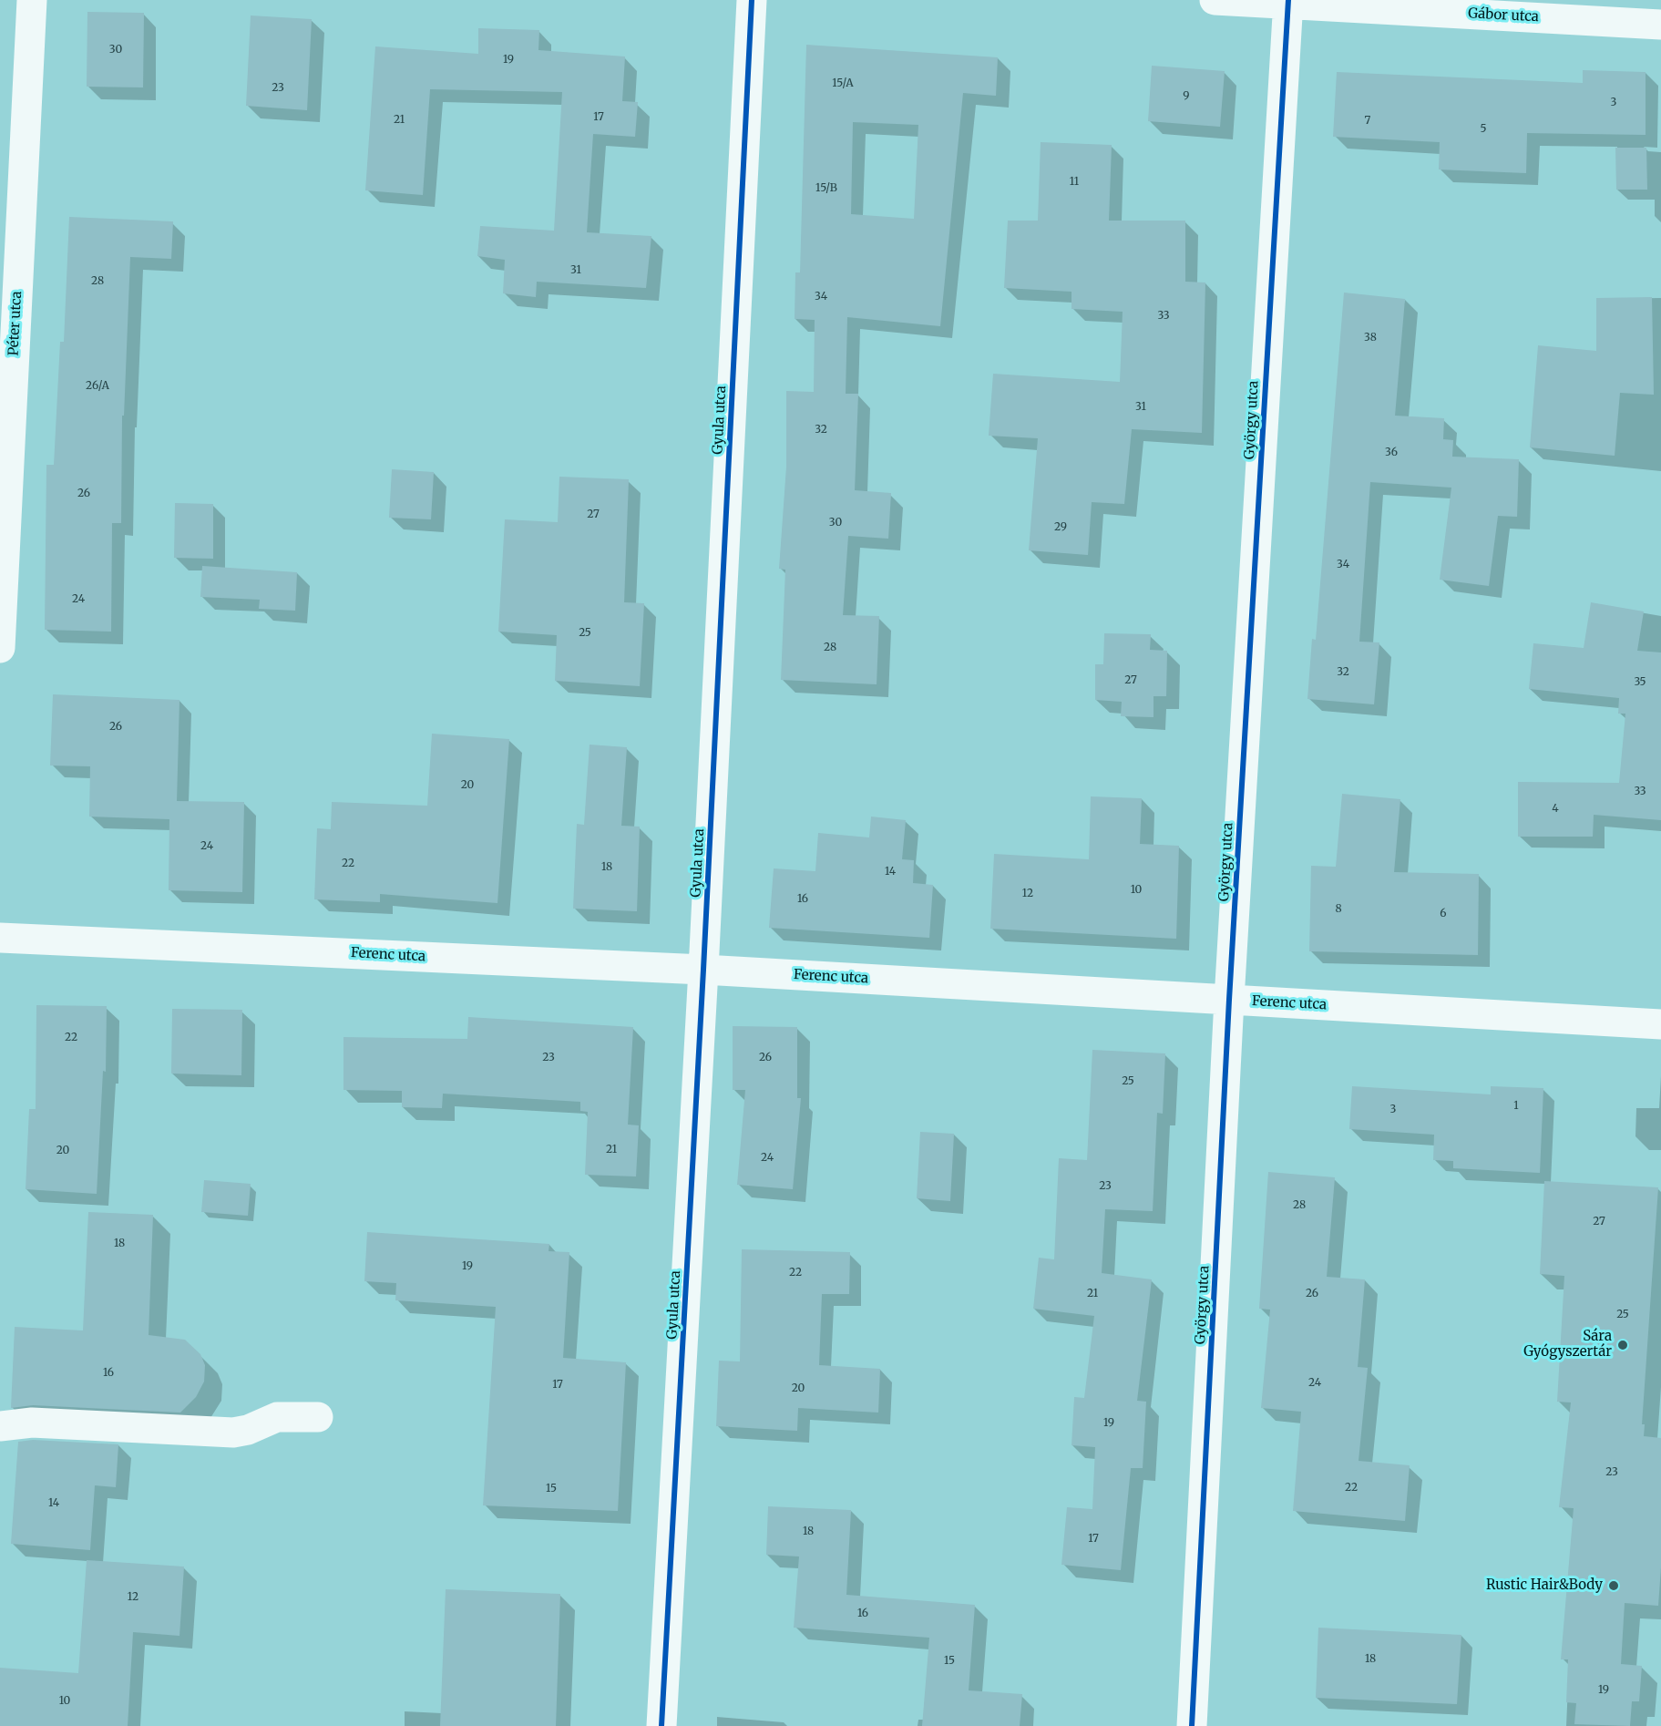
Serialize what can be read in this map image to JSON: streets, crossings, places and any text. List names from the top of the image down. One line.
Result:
{"streets":{"street":["Gábor utca","Péter utca","Gyula utca","György utca","Ferenc utca"]},"crossings":[["Gábor utca","György utca"],["Gyula utca","Ferenc utca"],["György utca","Ferenc utca"]],"places":["Sára Gyógyszertár","Rustic Hair&Body"],"house_numbers":["30","19","15/A","23","9","3","17","21","7","5","11","15/B","31","28","34","33","38","26/A","31","32","36","26","27","30","29","34","24","25","28","32","27","35","26","20","33","4","24","22","18","14","10","12","16","8","6","22","23","26","25","1","3","21","20","24","23","28","27","18","19","22","21","26","25","16","24","17","20","19","23","22","15","14","18","17","12","16","18","15","19","10"]}
